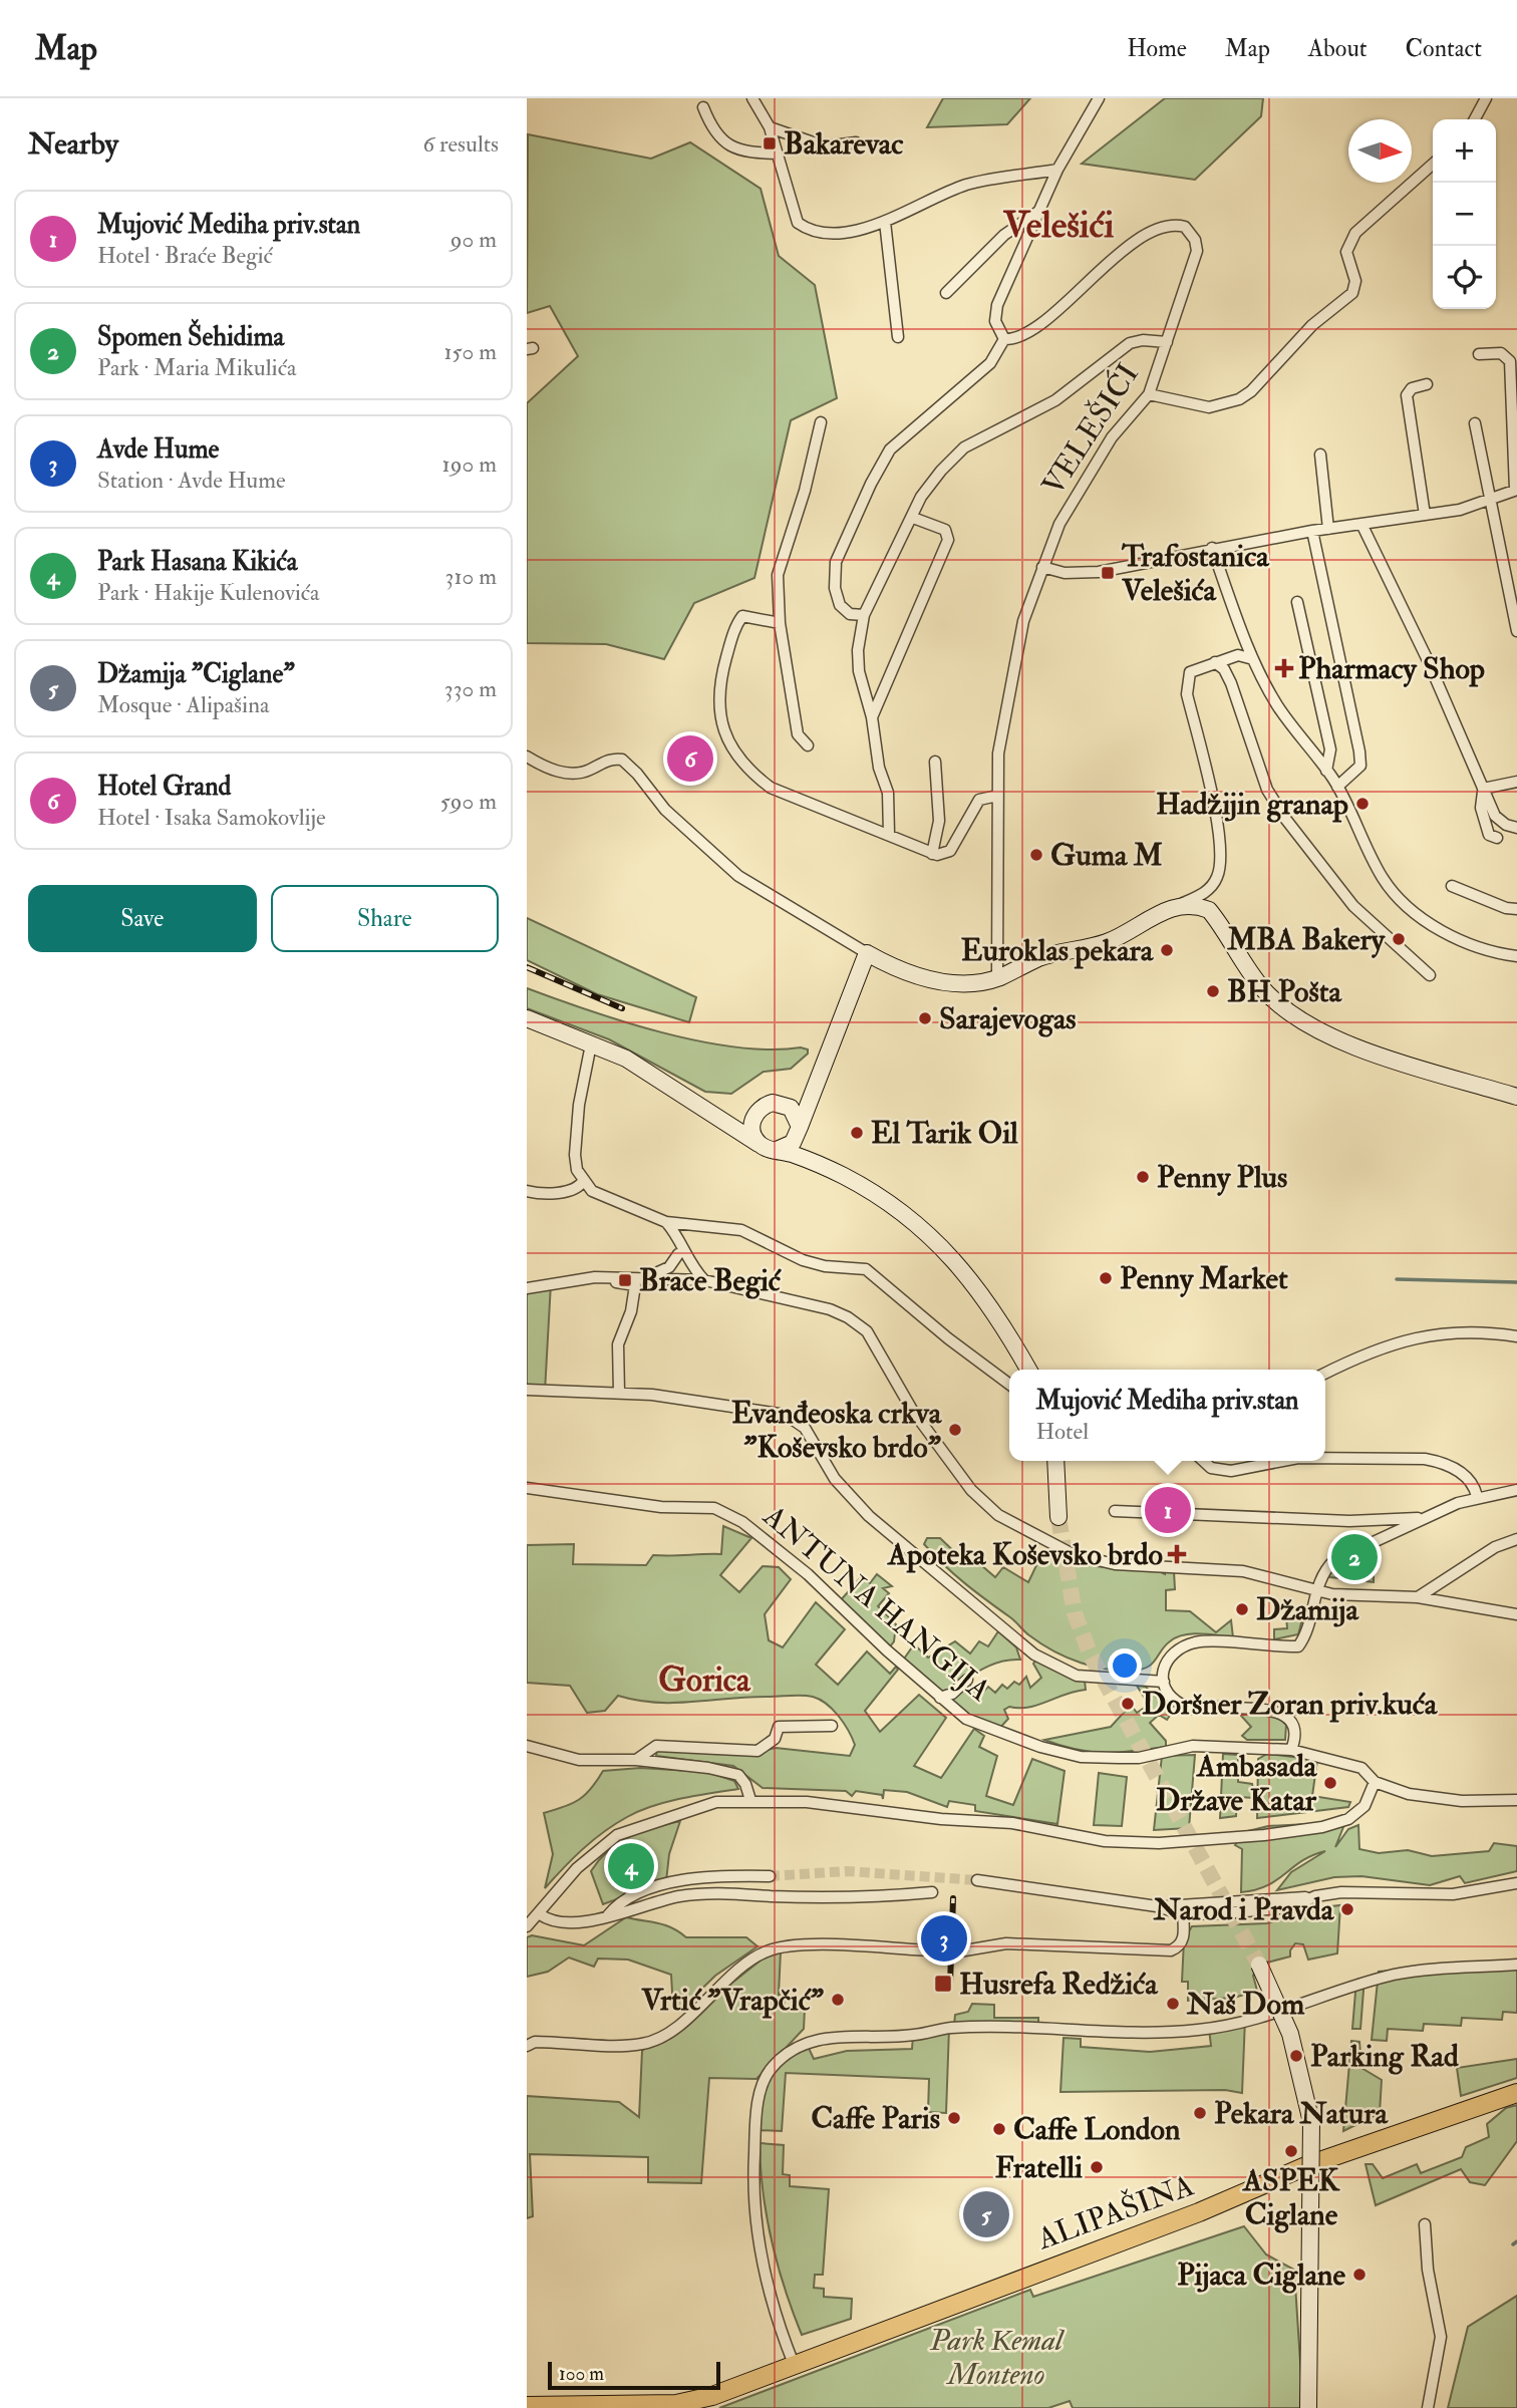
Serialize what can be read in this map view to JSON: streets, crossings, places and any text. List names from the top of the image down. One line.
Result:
{"streets":{"main road":["ALIPAŠINA"],"street":["VELEŠIĆI","ANTUNA HANGIJA"]},"districts":["Velešići","Gorica"],"parks":["Park Кemal Monteno"],"places":{"transit":["Bakarevac","Trafostanica Velešića","Brace Begić","Husrefa Redžića"],"health":["Pharmacy Shop","Apoteka Koševsko brdo"],"other":["Hadžijin granap","Guma M","MBA Bakery","Euroklas pekara","BH Pošta","Sarajevogas","El Tarik Oil","Penny Plus","Penny Market","Evanđeoska crkva \"Koševsko brdo\"","Džamija","Doršner Zoran priv.kuća","Ambasada Države Katar","Narod i Pravda","Vrtić \"Vrapčić\"","Naš Dom","Parking Rad","Pekara Natura","Caffe Paris","Caffe London","ASPEK Ciglane","Fratelli","Pijaca Ciglane"]},"scale_bar":"100 m","north":"right","page":{"header":"Map","nav":["Home","Map","About","Contact"],"heading":["Nearby","6 results"],"map_buttons":["+","−"],"list":[{"mark":"1","name":"Mujović Mediha priv.stan","note":"Hotel · Braće Begić","value":"90 m"},{"mark":"2","name":"Spomen Šehidima","note":"Park · Maria Mikulića","value":"150 m"},{"mark":"3","name":"Avde Hume","note":"Station · Avde Hume","value":"190 m"},{"mark":"4","name":"Park Hasana Kikića","note":"Park · Hakije Kulenovića","value":"310 m"},{"mark":"5","name":"Džamija \"Ciglane\"","note":"Mosque · Alipašina","value":"330 m"},{"mark":"6","name":"Hotel Grand","note":"Hotel · Isaka Samokovlije","value":"590 m"}],"pins":["6","1","2","4","3","5"],"buttons":["Save","Share"],"popup":["Mujović Mediha priv.stan","Hotel"],"scale":"100 m"}}
